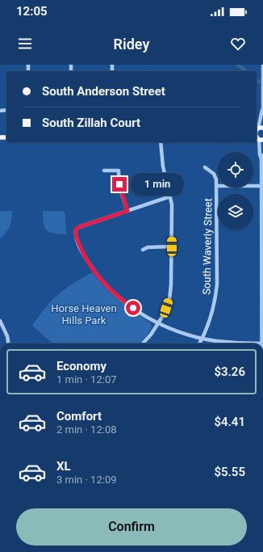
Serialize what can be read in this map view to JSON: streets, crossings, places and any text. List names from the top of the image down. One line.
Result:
{"streets":{"street":["South Waverly Street"]},"parks":["Horse Heaven Hills Park"],"page":{"status":"12:05","header":"Ridey","banner":["South Anderson Street","South Zillah Court"],"bubble":"1 min","list":[{"name":"Economy","note":"1 min · 12:07","value":"$3.26"},{"name":"Comfort","note":"2 min · 12:08","value":"$4.41"},{"name":"XL","note":"3 min · 12:09","value":"$5.55"}],"buttons":"Confirm"}}
